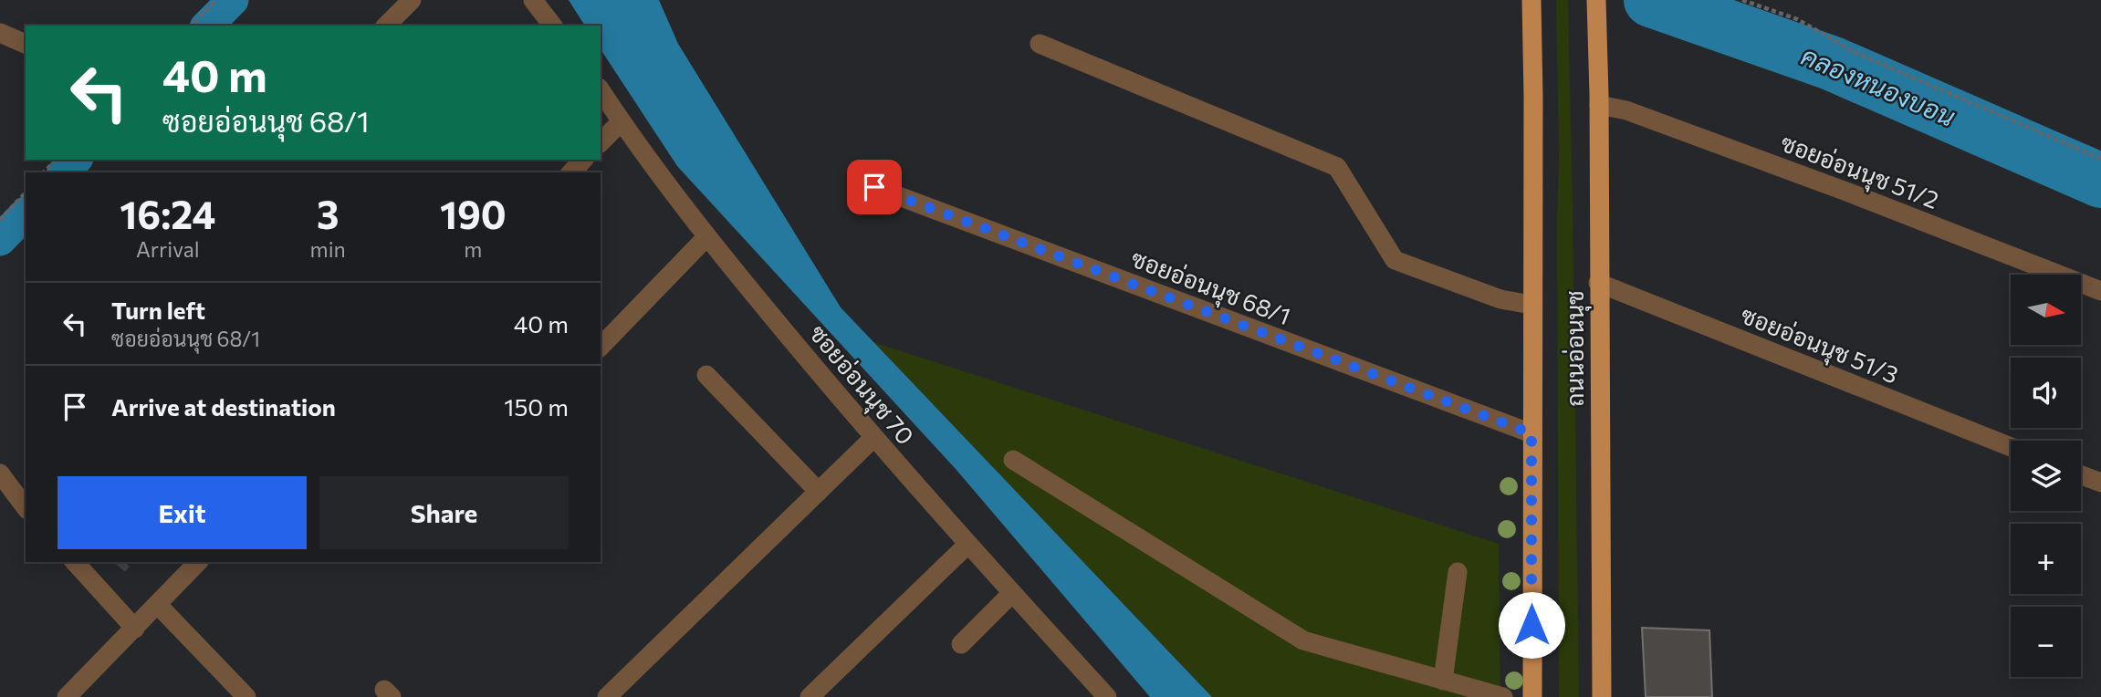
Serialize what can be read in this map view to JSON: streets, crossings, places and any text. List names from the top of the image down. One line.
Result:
{"streets":{"main road":["ถนนอ่อนนุช"],"street":["ซอยอ่อนนุช 51/2","ซอยอ่อนนุช 68/1","ซอยอ่อนนุช 51/3","ซอยอ่อนนุช 70"]},"crossings":[["ซอยอ่อนนุช 51/2","ถนนอ่อนนุช"],["ซอยอ่อนนุช 68/1","ถนนอ่อนนุช"],["ซอยอ่อนนุช 51/3","ถนนอ่อนนุช"]],"water":["คลองหนองบอน"],"north":"right","page":{"turn":["40 m","ซอยอ่อนนุช 68/1"],"eta":["16:24","Arrival","3","min","190","m"],"map_buttons":["+","−"],"list":[{"name":"Turn left","note":"ซอยอ่อนนุช 68/1","value":"40 m"},{"name":"Arrive at destination","value":"150 m"}],"buttons":["Exit","Share"]}}
